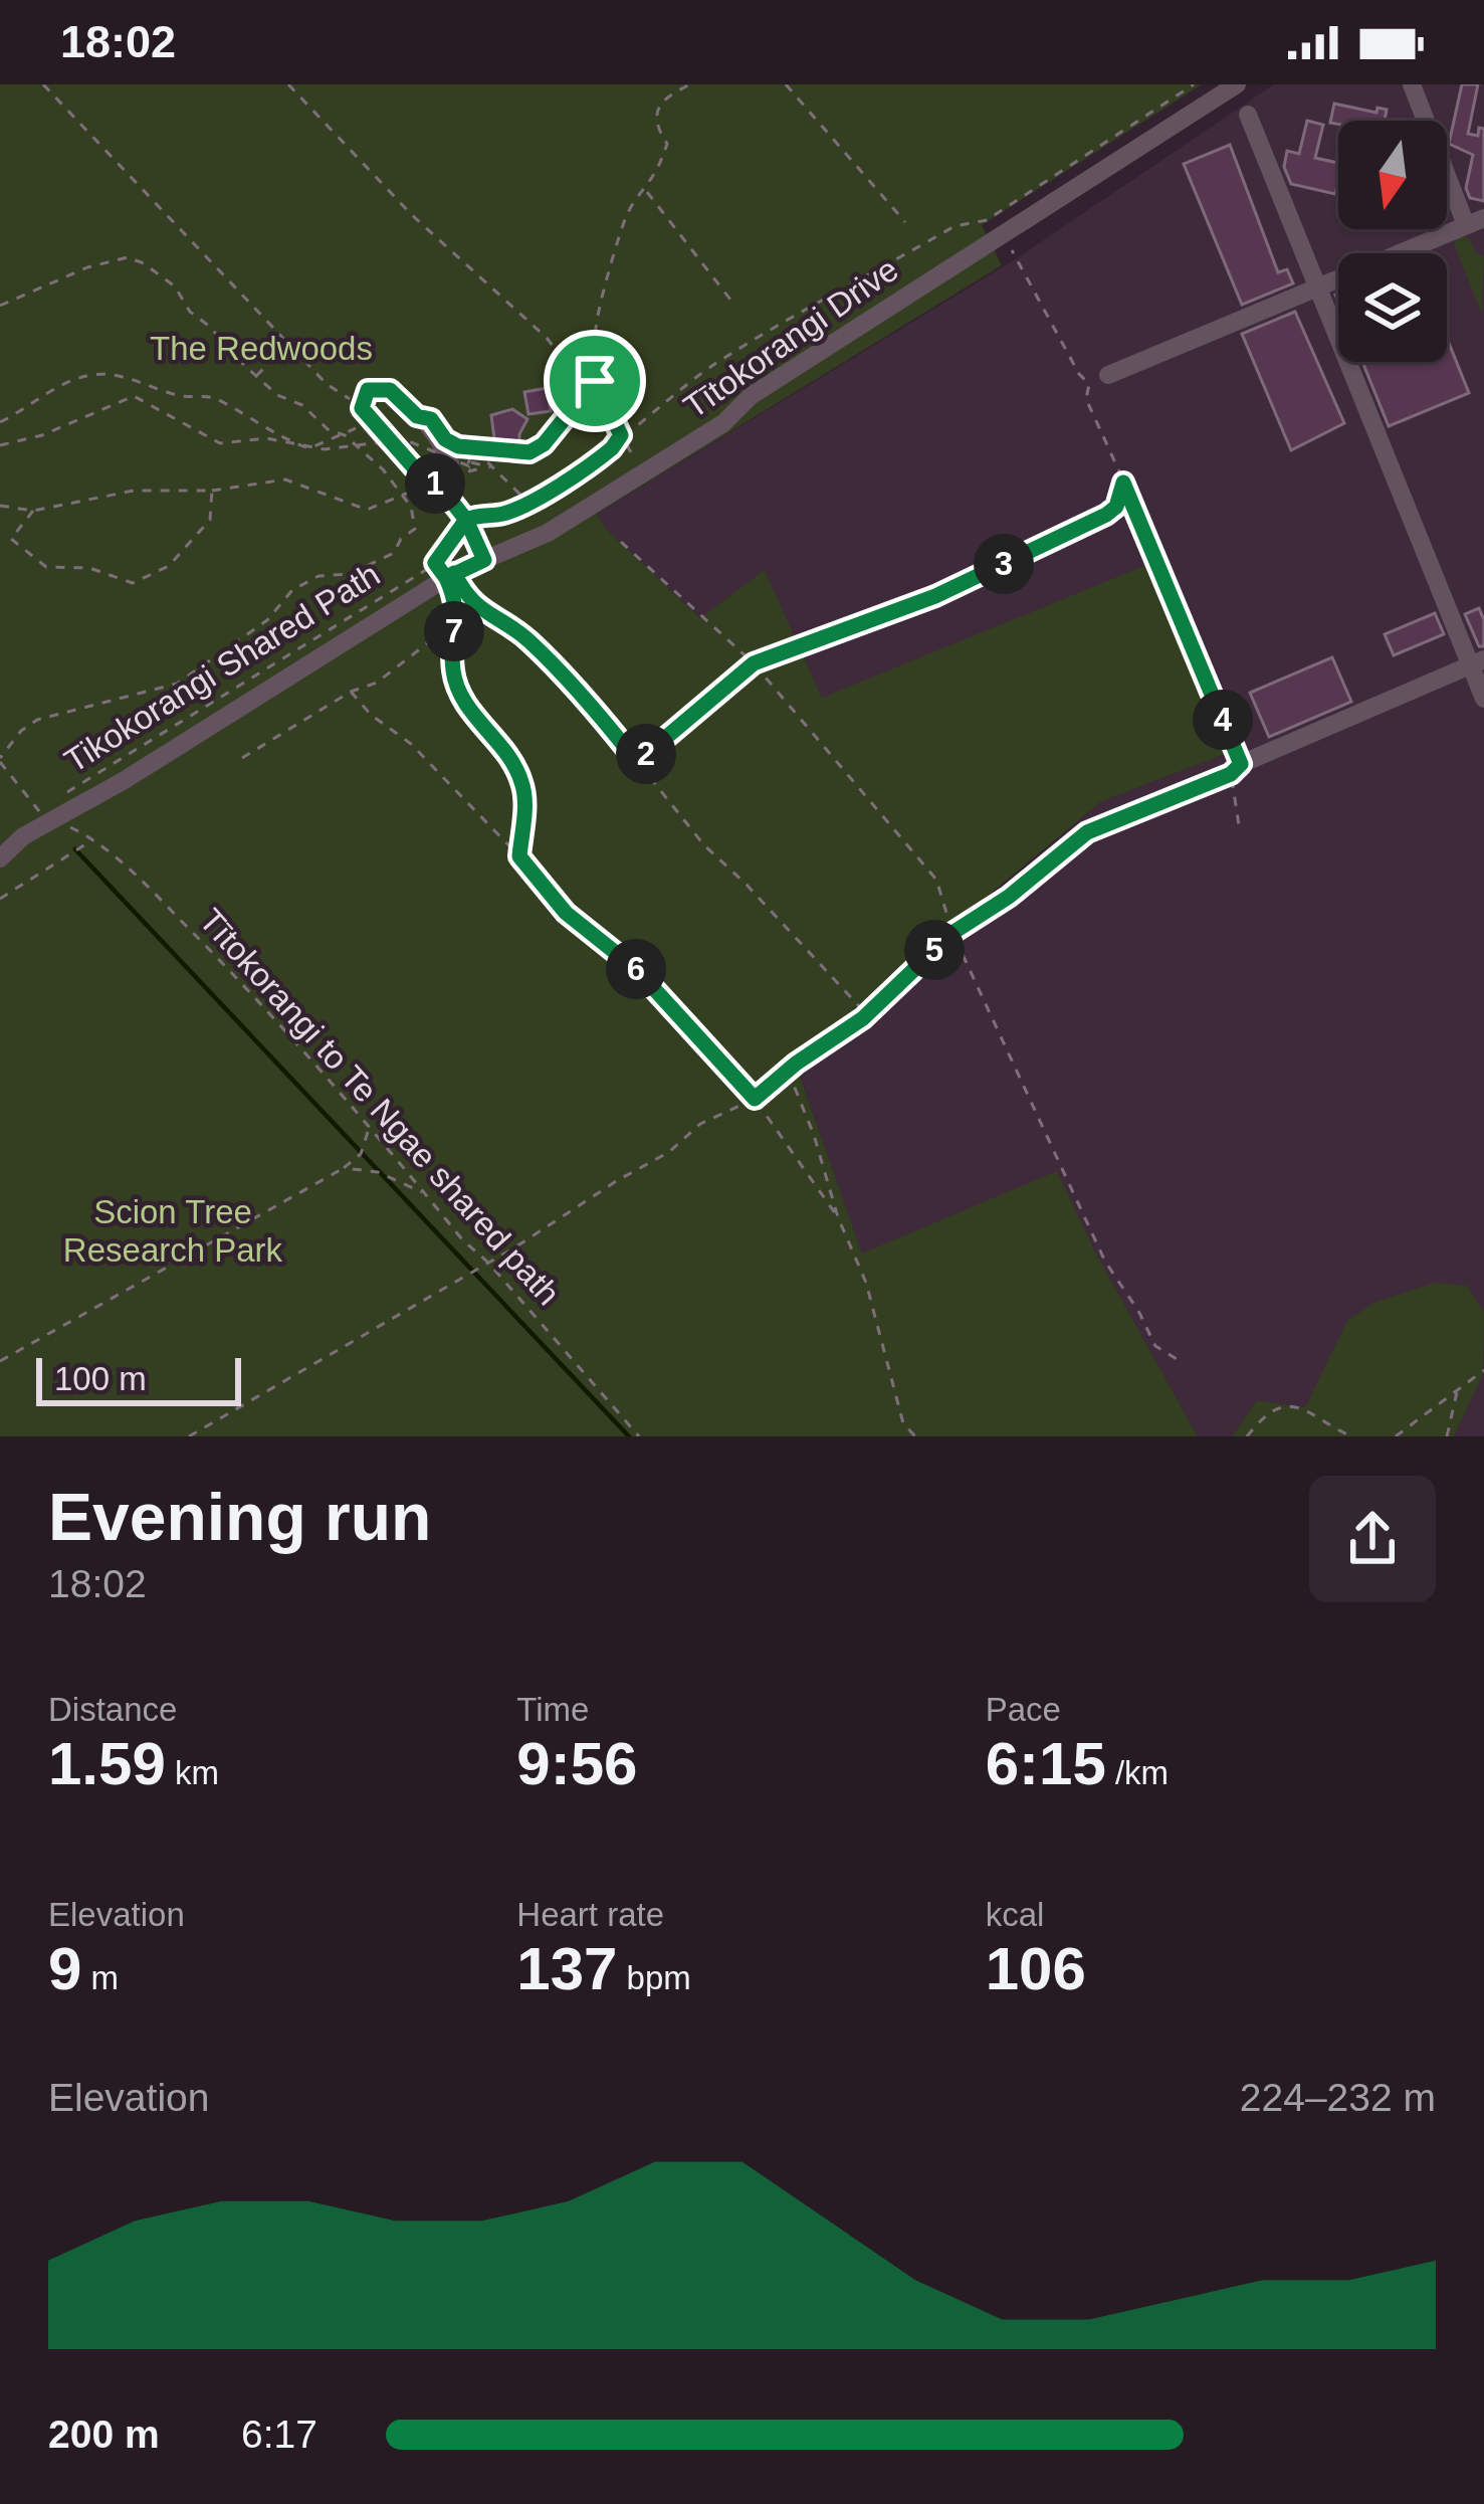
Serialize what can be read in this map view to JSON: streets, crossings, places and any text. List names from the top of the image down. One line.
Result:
{"streets":{"street":["Tītokorangi Drive"],"path":["Tikokorangi Shared Path","Tītokorangi to Te Ngae shared path"]},"parks":["The Redwoods","Scion Tree Research Park"],"scale_bar":"100 m","north":"bottom","page":{"status":"18:02","pins":["1","3","7","4","2","5","6"],"scale":"100 m","heading":["Evening run","18:02"],"stats":[["Distance","1.59 km"],["Time","9:56"],["Pace","6:15 /km"],["Elevation","9 m"],["Heart rate","137 bpm"],["kcal","106"]],"chart":["Elevation","224–232 m"],"list":[{"name":"200 m","note":"6:17"}]}}
